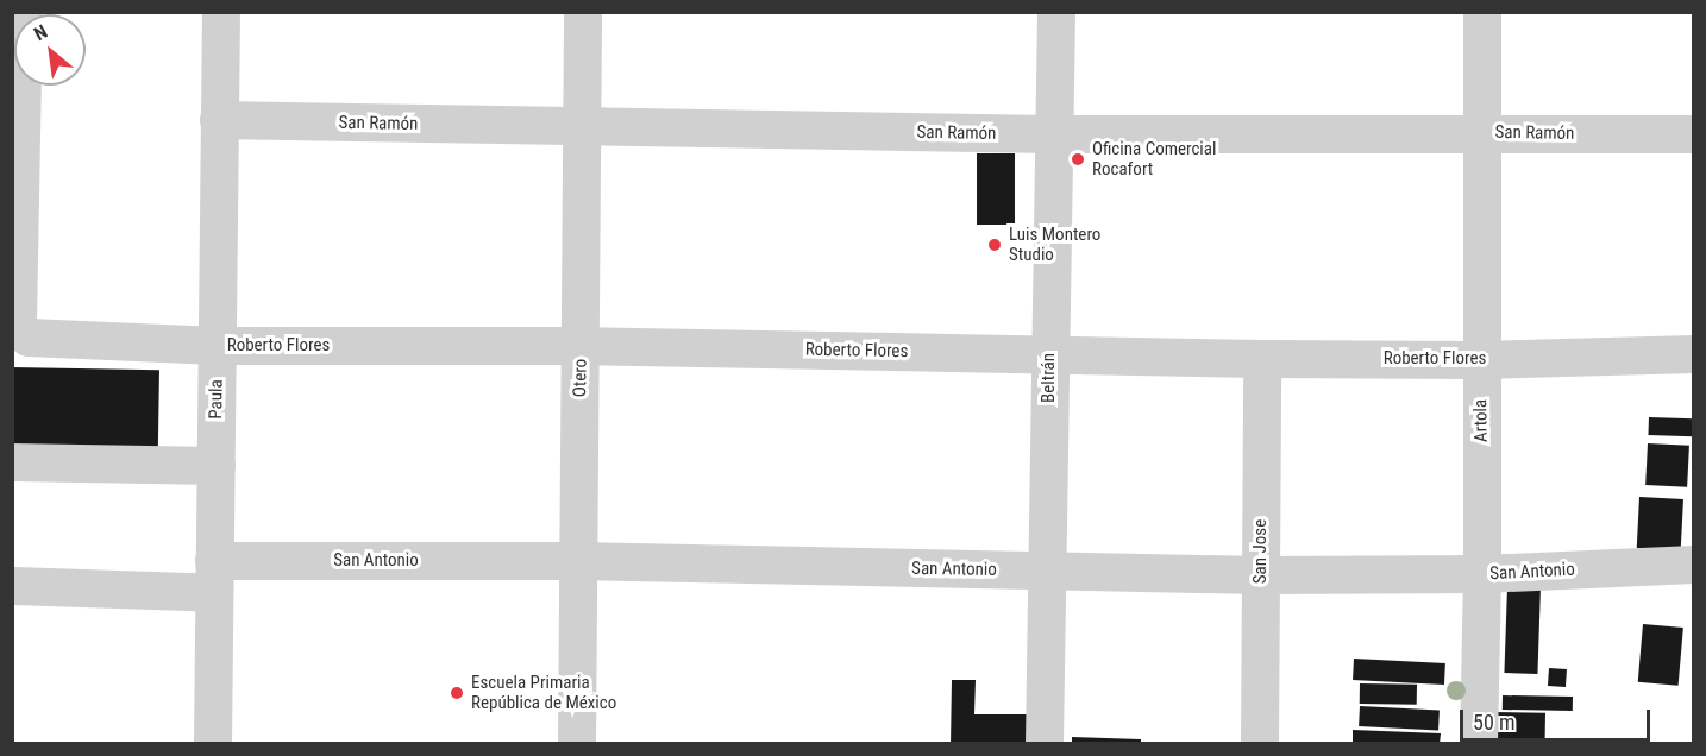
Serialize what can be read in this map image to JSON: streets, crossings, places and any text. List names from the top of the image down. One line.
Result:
{"streets":{"street":["San Ramón","Roberto Flores","Otero","Beltrán","Paula","Artola","San Jose","San Antonio"]},"crossings":[["San Ramón","Otero"],["San Ramón","Beltrán"],["San Ramón","Paula"],["San Ramón","Artola"],["Roberto Flores","Otero"],["Roberto Flores","Beltrán"],["Roberto Flores","Paula"],["Roberto Flores","Artola"],["Roberto Flores","San Jose"],["Otero","San Antonio"],["Beltrán","San Antonio"],["Paula","San Antonio"],["Artola","San Antonio"],["San Jose","San Antonio"]],"places":["Oficina Comercial Rocafort","Luis Montero Studio","Escuela Primaria República de México"],"scale_bar":"50 m","north":"top left"}
